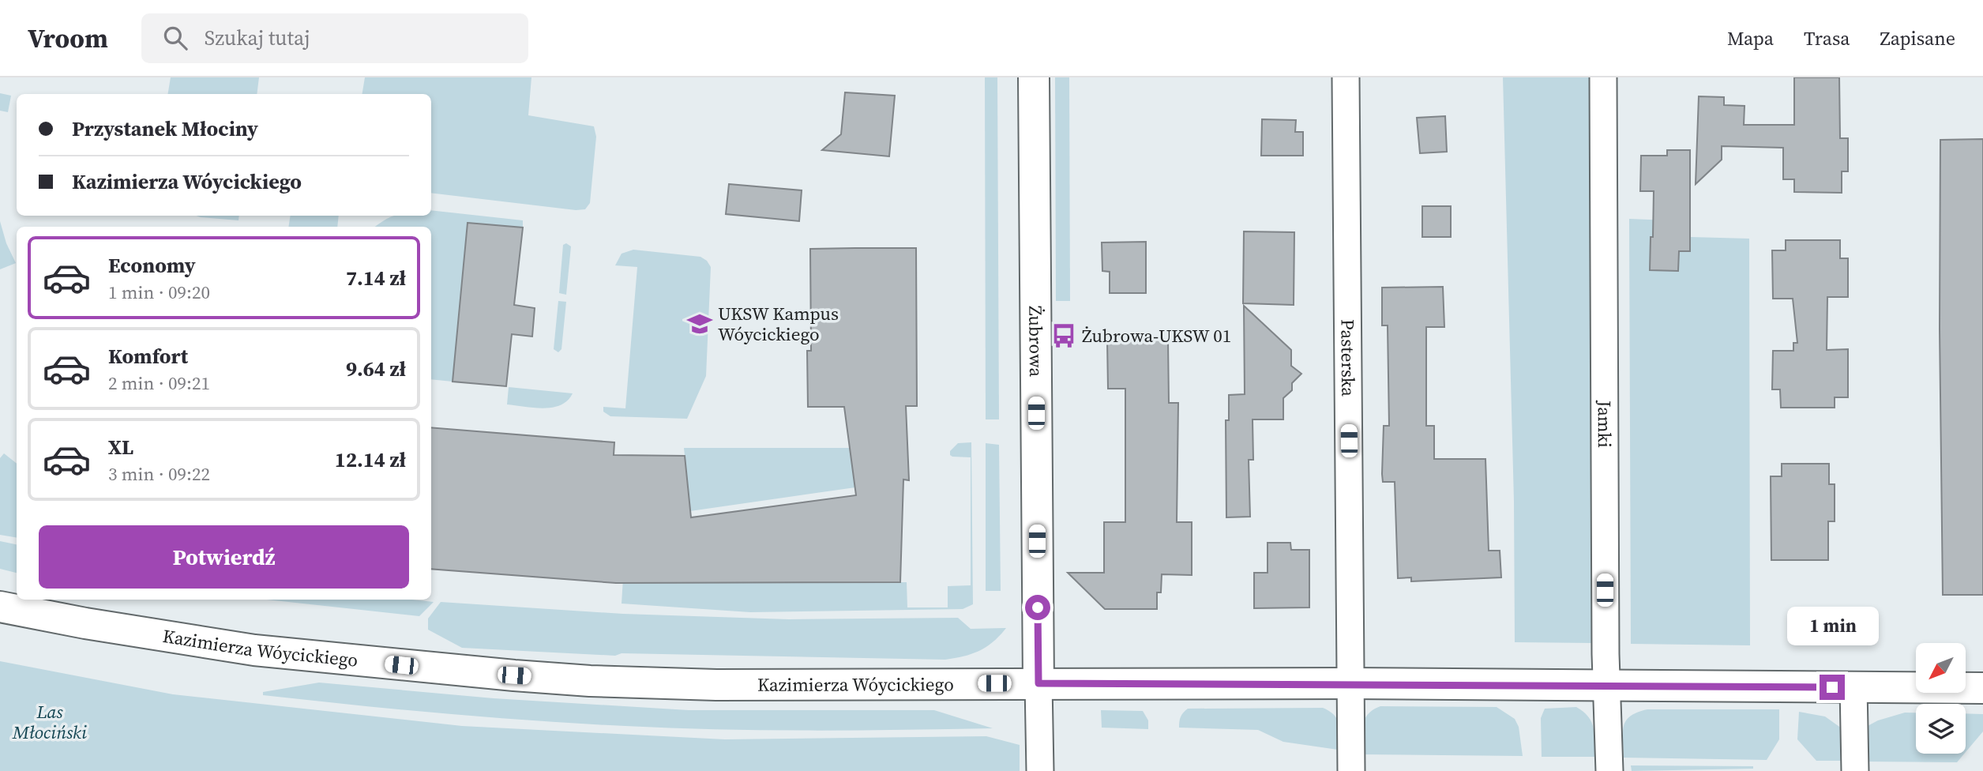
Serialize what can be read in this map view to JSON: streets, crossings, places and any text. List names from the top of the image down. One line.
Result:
{"streets":{"street":["Żubrowa","Pasterska","Jamki","Kazimierza Wóycickiego"]},"crossings":[["Żubrowa","Kazimierza Wóycickiego"],["Pasterska","Kazimierza Wóycickiego"],["Jamki","Kazimierza Wóycickiego"]],"parks":["Las Młociński"],"places":{"school or university":["UKSW Kampus Wóycickiego"],"bus stop":["Żubrowa-UKSW 01"]},"north":"bottom left","page":{"header":"Vroom","search":"Szukaj tutaj","nav":["Mapa","Trasa","Zapisane"],"banner":["Przystanek Młociny","Kazimierza Wóycickiego"],"list":[{"name":"Economy","note":"1 min · 09:20","value":"7.14 zł"},{"name":"Komfort","note":"2 min · 09:21","value":"9.64 zł"},{"name":"XL","note":"3 min · 09:22","value":"12.14 zł"}],"buttons":"Potwierdź","bubble":"1 min"}}
